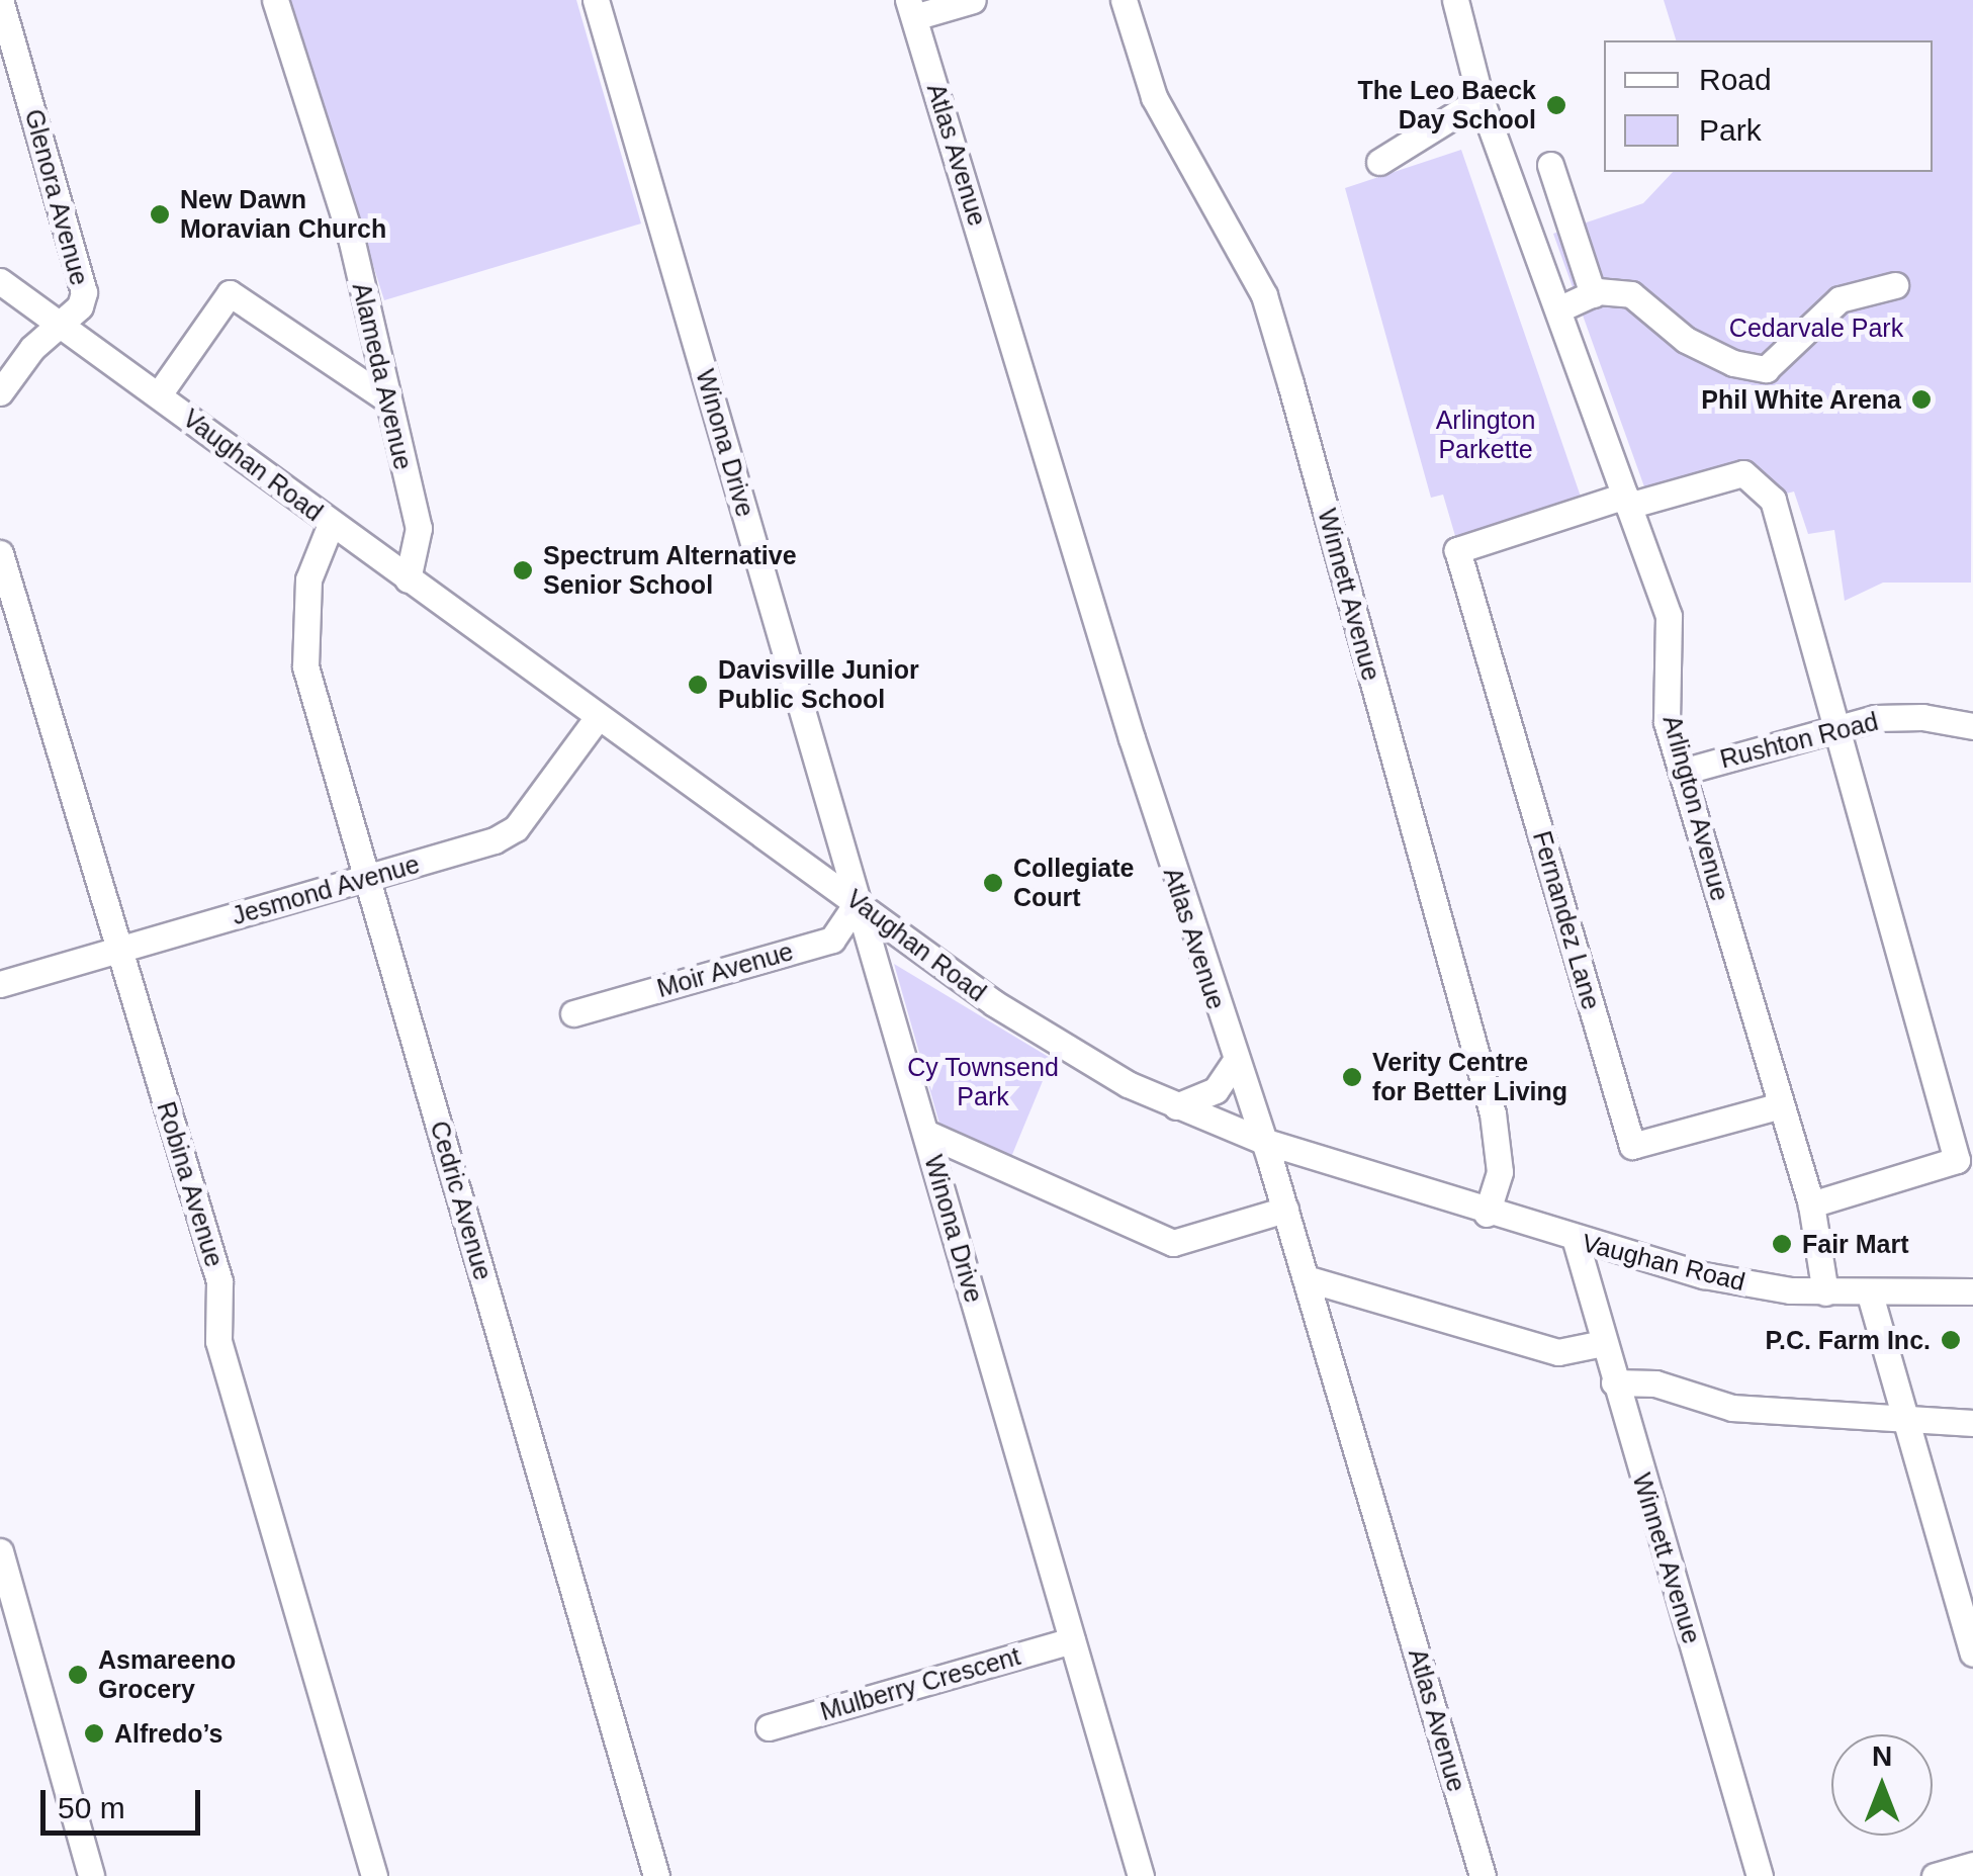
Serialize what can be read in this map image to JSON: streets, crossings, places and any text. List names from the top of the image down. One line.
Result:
{"streets":{"street":["Atlas Avenue","Glenora Avenue","Alameda Avenue","Winona Drive","Vaughan Road","Winnett Avenue","Rushton Road","Arlington Avenue","Jesmond Avenue","Fernandez Lane","Moir Avenue","Robina Avenue","Cedric Avenue","Mulberry Crescent"]},"crossings":[["Atlas Avenue","Vaughan Road"],["Glenora Avenue","Vaughan Road"],["Alameda Avenue","Vaughan Road"],["Winona Drive","Vaughan Road"],["Winona Drive","Moir Avenue"],["Winona Drive","Mulberry Crescent"],["Vaughan Road","Winnett Avenue"],["Vaughan Road","Arlington Avenue"],["Vaughan Road","Jesmond Avenue"],["Vaughan Road","Moir Avenue"],["Vaughan Road","Cedric Avenue"],["Rushton Road","Arlington Avenue"],["Arlington Avenue","Fernandez Lane"],["Jesmond Avenue","Robina Avenue"],["Jesmond Avenue","Cedric Avenue"]],"parks":["Cedarvale Park","Arlington Parkette","Cy Townsend Park"],"places":["The Leo Baeck Day School","New Dawn Moravian Church","Phil White Arena","Spectrum Alternative Senior School","Davisville Junior Public School","Collegiate Court","Verity Centre for Better Living","Fair Mart","P.C. Farm Inc.","Asmareeno Grocery","Alfredo’s"],"legend":["Road","Park"],"scale_bar":"50 m","north":"top"}
